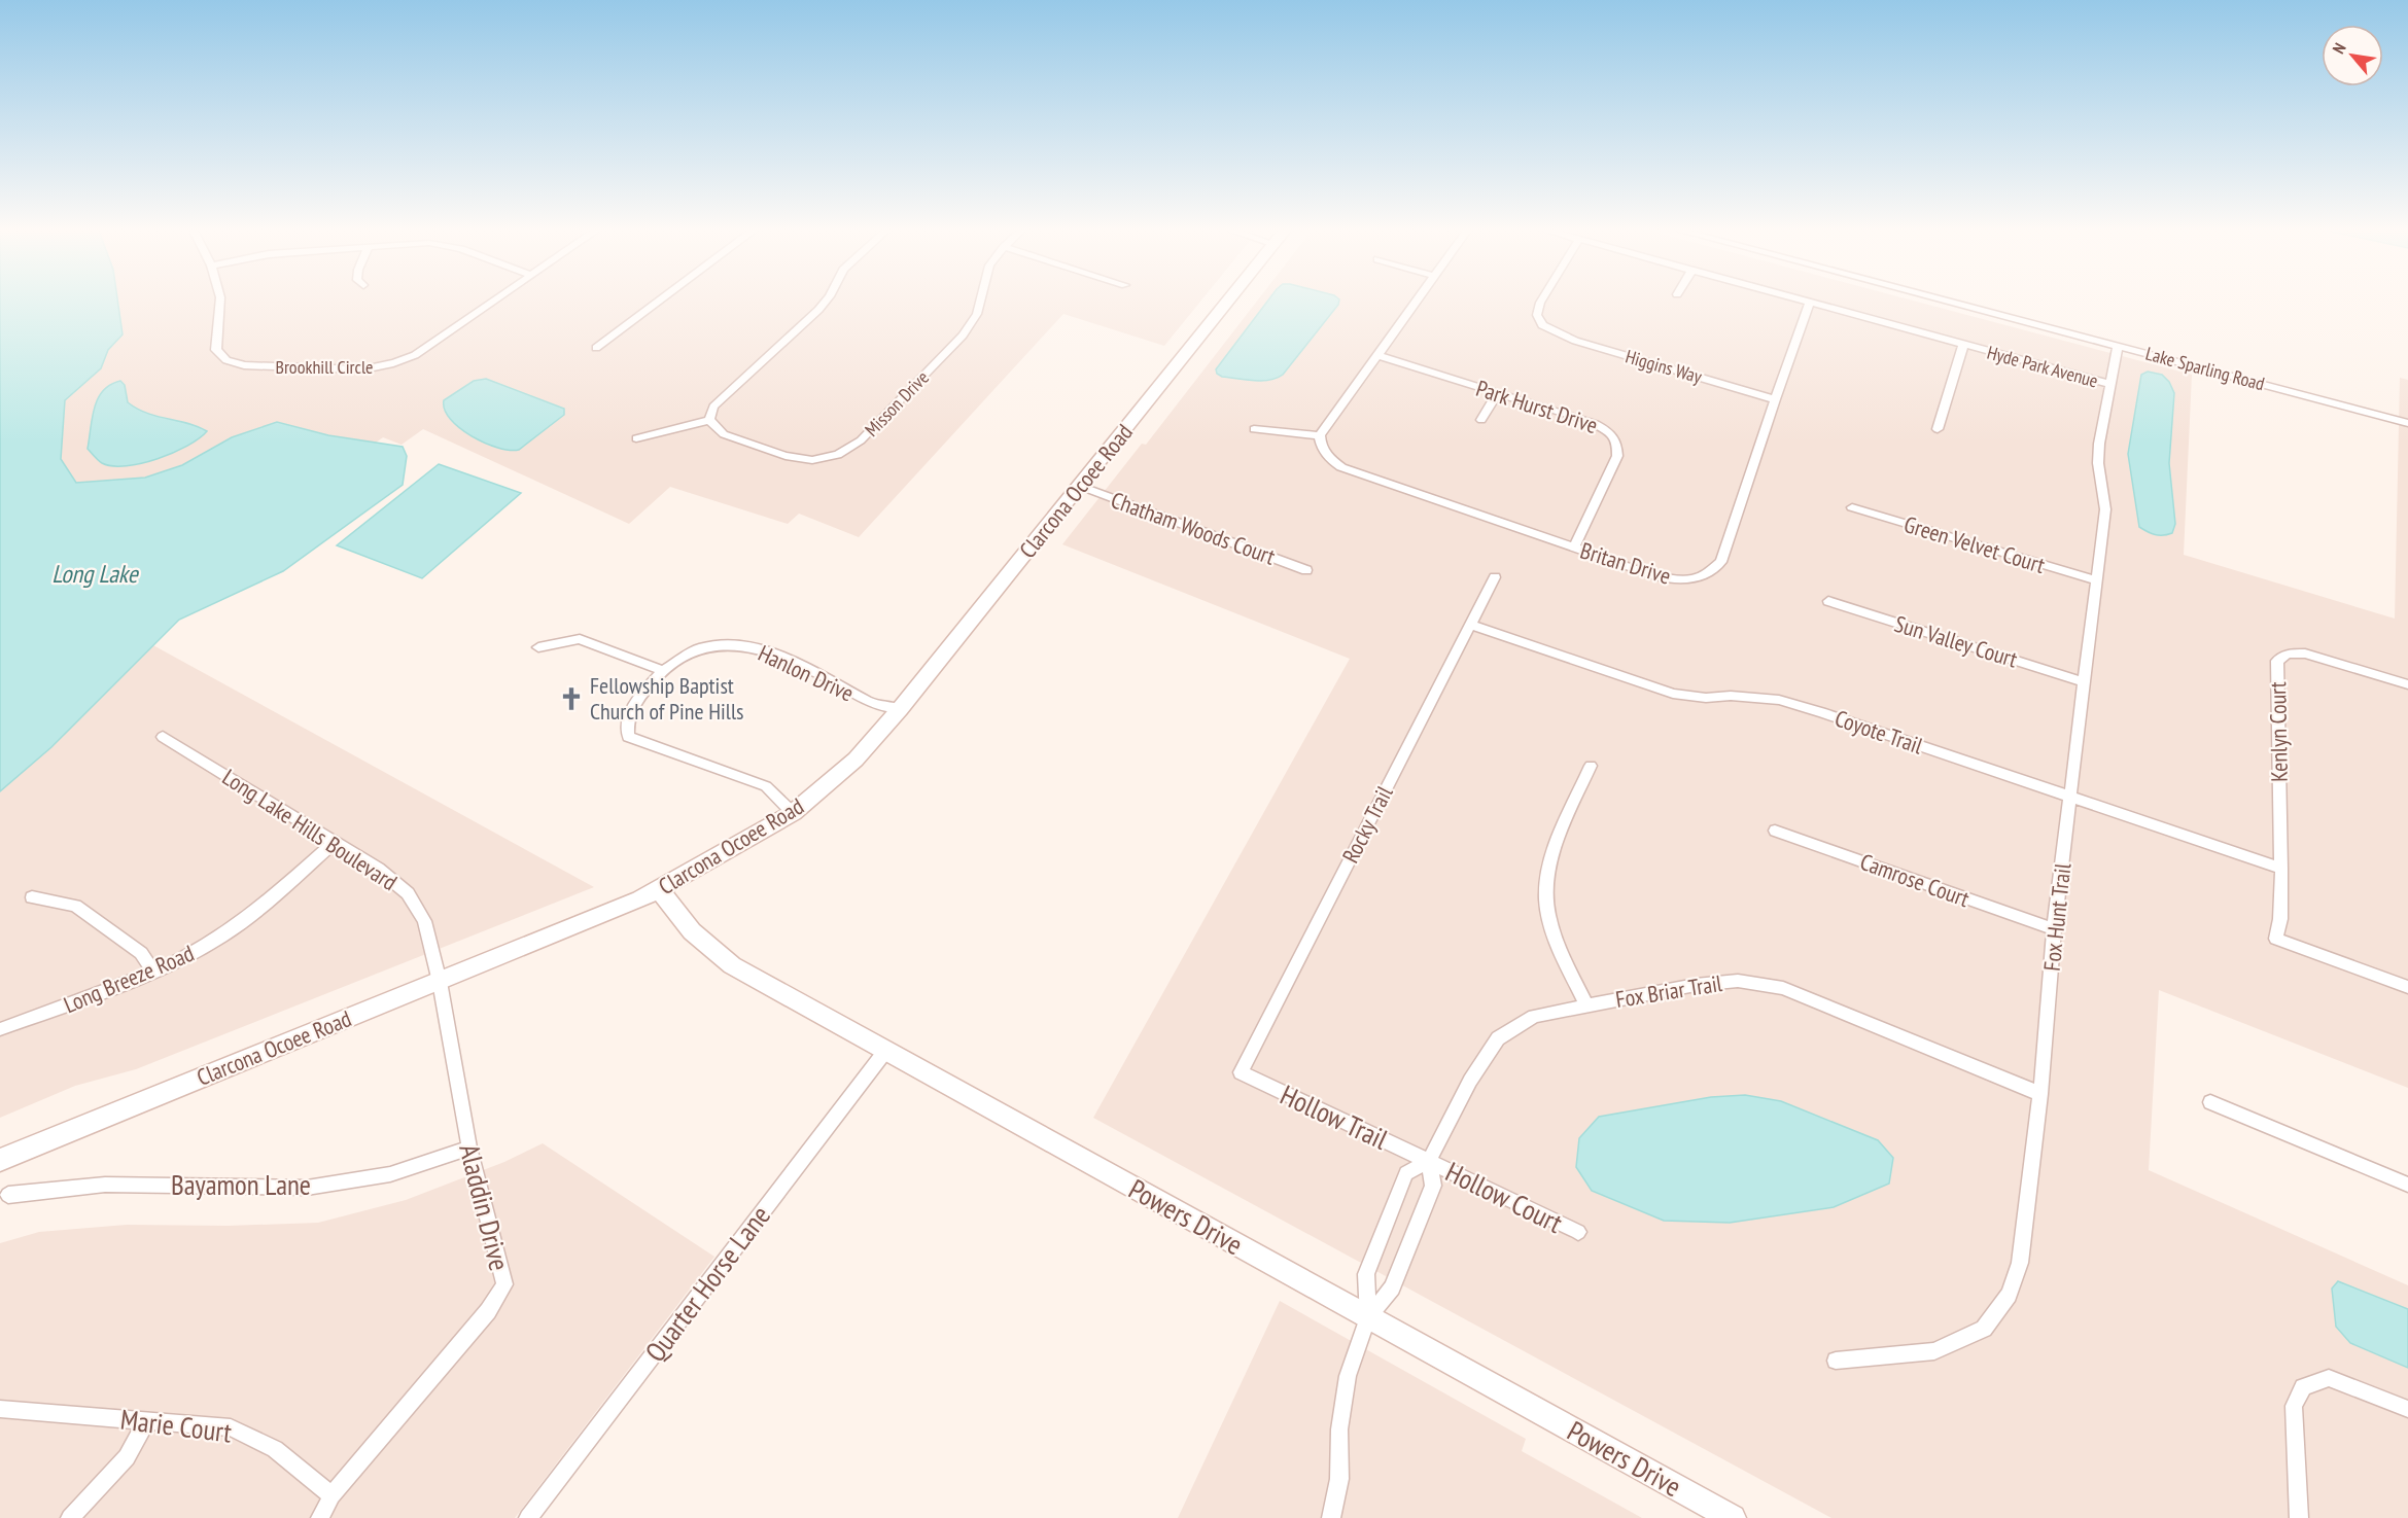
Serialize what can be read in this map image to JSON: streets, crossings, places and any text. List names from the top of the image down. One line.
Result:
{"streets":{"street":["Brookhill Circle","Higgins Way","Hyde Park Avenue","Lake Sparling Road","Misson Drive","Park Hurst Drive","Clarcona Ocoee Road","Chatham Woods Court","Green Velvet Court","Britan Drive","Sun Valley Court","Hanlon Drive","Coyote Trail","Kenlyn Court","Rocky Trail","Long Lake Hills Boulevard","Camrose Court","Fox Hunt Trail","Long Breeze Road","Fox Briar Trail","Hollow Trail","Bayamon Lane","Hollow Court","Aladdin Drive","Powers Drive","Quarter Horse Lane","Marie Court"]},"crossings":[["Higgins Way","Britan Drive"],["Hyde Park Avenue","Britan Drive"],["Hyde Park Avenue","Fox Hunt Trail"],["Lake Sparling Road","Fox Hunt Trail"],["Park Hurst Drive","Britan Drive"],["Clarcona Ocoee Road","Chatham Woods Court"],["Clarcona Ocoee Road","Hanlon Drive"],["Clarcona Ocoee Road","Long Lake Hills Boulevard"],["Clarcona Ocoee Road","Aladdin Drive"],["Clarcona Ocoee Road","Powers Drive"],["Green Velvet Court","Fox Hunt Trail"],["Sun Valley Court","Fox Hunt Trail"],["Coyote Trail","Kenlyn Court"],["Coyote Trail","Rocky Trail"],["Coyote Trail","Fox Hunt Trail"],["Rocky Trail","Hollow Trail"],["Long Lake Hills Boulevard","Long Breeze Road"],["Long Lake Hills Boulevard","Aladdin Drive"],["Camrose Court","Fox Hunt Trail"],["Fox Hunt Trail","Fox Briar Trail"],["Fox Briar Trail","Hollow Trail"],["Fox Briar Trail","Hollow Court"],["Fox Briar Trail","Powers Drive"],["Hollow Trail","Hollow Court"],["Bayamon Lane","Aladdin Drive"],["Aladdin Drive","Marie Court"],["Powers Drive","Quarter Horse Lane"]],"water":["Long Lake"],"places":{"church":["Fellowship Baptist Church of Pine Hills"]},"north":"top left"}
